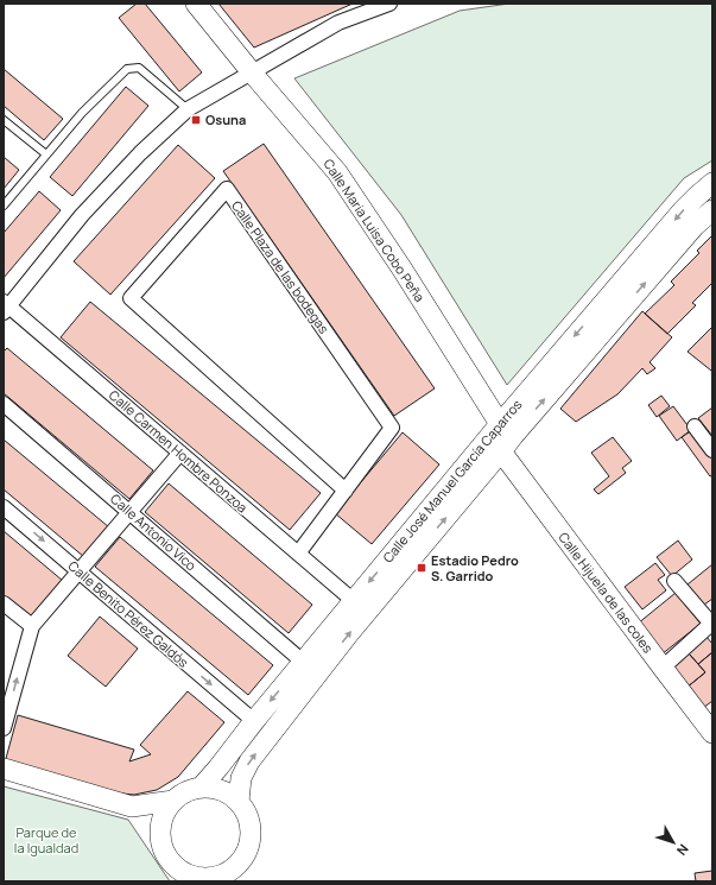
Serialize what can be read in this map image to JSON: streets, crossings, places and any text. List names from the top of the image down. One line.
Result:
{"streets":{"street":["Calle Maria Luisa Cobo Peña","Calle Plaza de las bodegas","Calle Carmen Hombre Ponzoa","Calle José Manuel García Caparros","Calle Antonio Vico","Calle Hijuela de las coles","Calle Benito Pérez Galdós"]},"crossings":[["Calle Maria Luisa Cobo Peña","Calle José Manuel García Caparros"],["Calle Plaza de las bodegas","Calle Carmen Hombre Ponzoa"],["Calle Carmen Hombre Ponzoa","Calle José Manuel García Caparros"],["Calle José Manuel García Caparros","Calle Antonio Vico"],["Calle José Manuel García Caparros","Calle Hijuela de las coles"],["Calle José Manuel García Caparros","Calle Benito Pérez Galdós"]],"one_way":["Calle Benito Pérez Galdós"],"parks":["Parque de la Igualdad"],"places":{"transit":["Osuna","Estadio Pedro S. Garrido"]},"north":"bottom right"}
